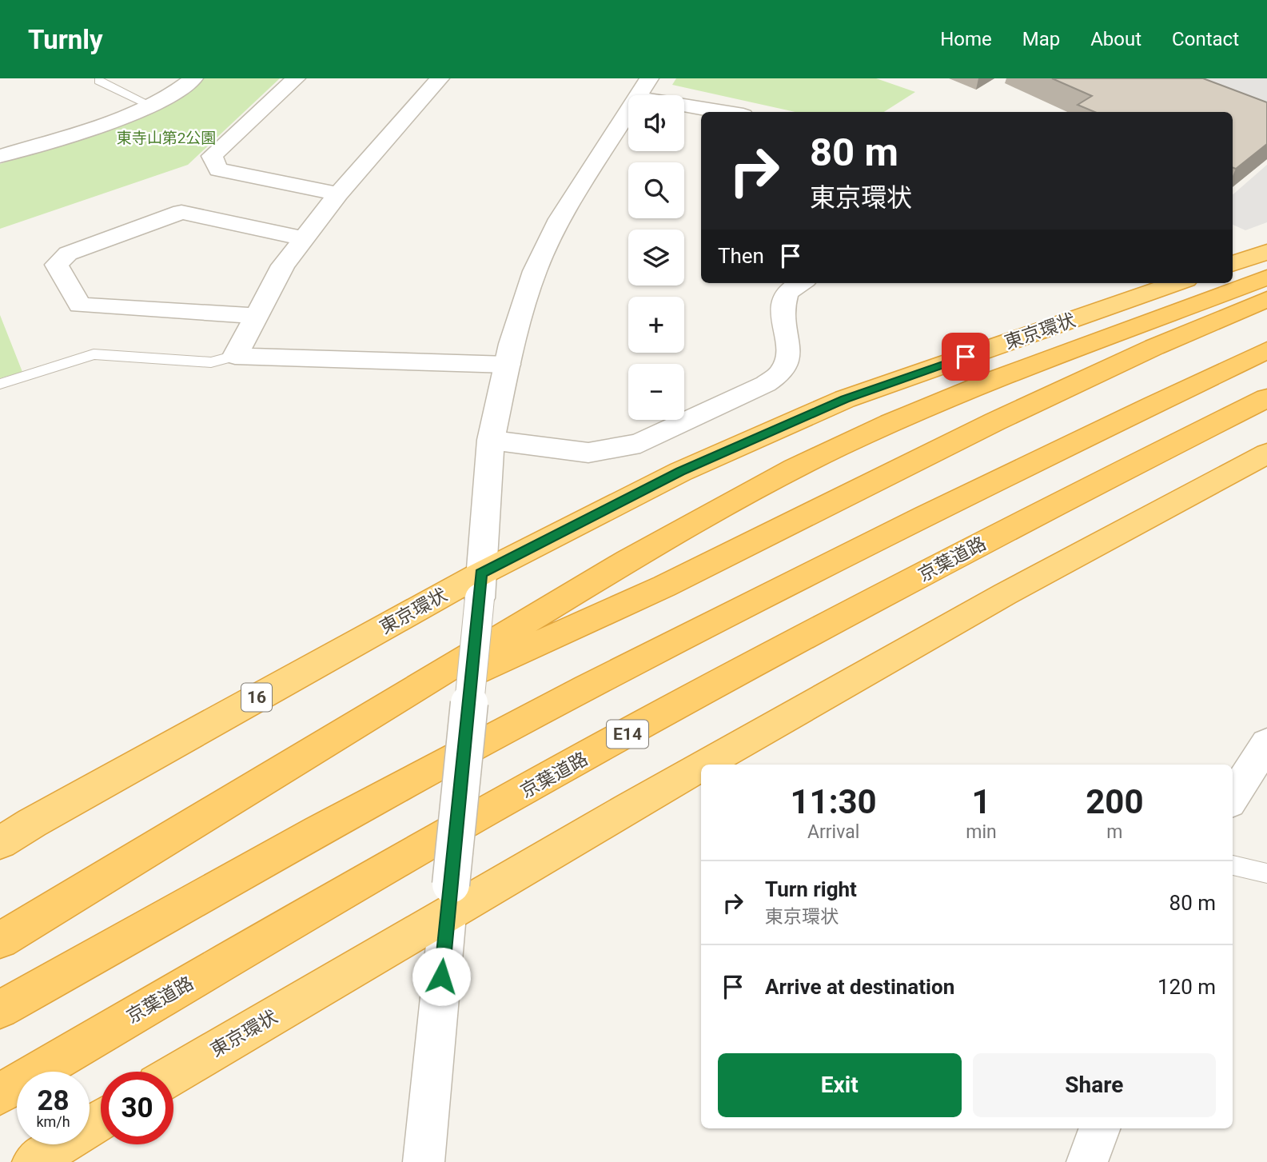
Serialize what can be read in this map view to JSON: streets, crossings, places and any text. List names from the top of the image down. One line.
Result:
{"streets":{"highway":["東京環状","京葉道路","16","E14"]},"parks":["東寺山第2公園"],"page":{"header":"Turnly","nav":["Home","Map","About","Contact"],"map_buttons":["+","−"],"turn":["80 m","東京環状"],"then":"Then","eta":["11:30","Arrival","1","min","200","m"],"list":[{"name":"Turn right","note":"東京環状","value":"80 m"},{"name":"Arrive at destination","value":"120 m"}],"buttons":["Exit","Share"],"speed":"28 km/h","limit":"30"}}
